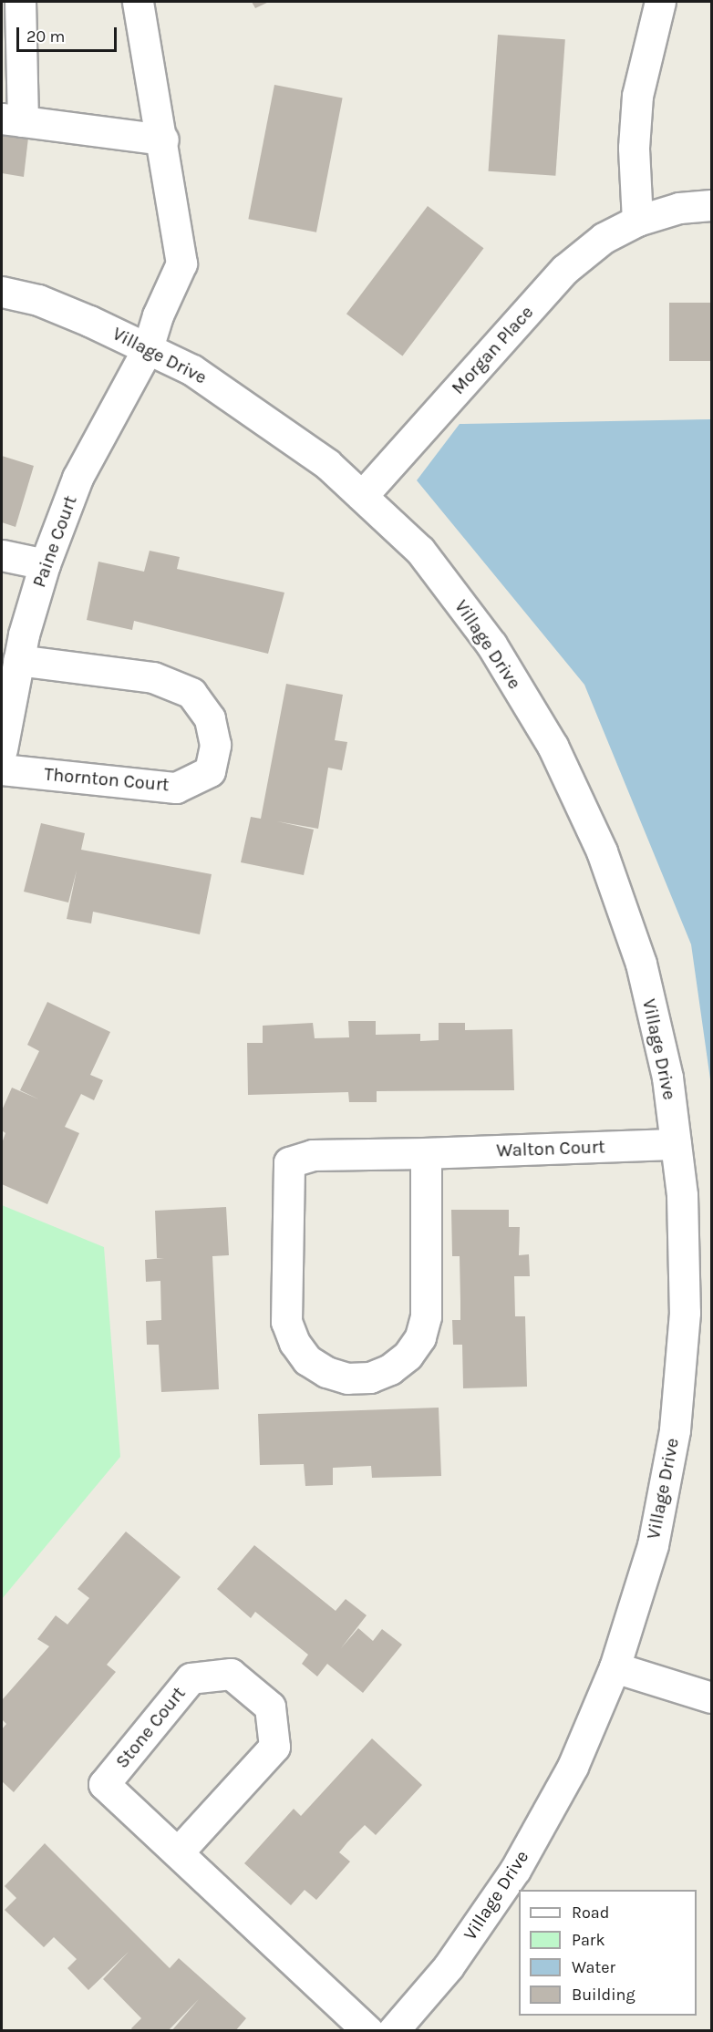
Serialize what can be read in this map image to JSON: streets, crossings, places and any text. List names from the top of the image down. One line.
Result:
{"streets":{"street":["Morgan Place","Village Drive","Paine Court","Thornton Court","Walton Court","Stone Court"]},"crossings":[["Morgan Place","Village Drive"],["Village Drive","Paine Court"],["Village Drive","Walton Court"],["Paine Court","Thornton Court"]],"legend":["Road","Park","Water","Building"],"scale_bar":"20 m"}
